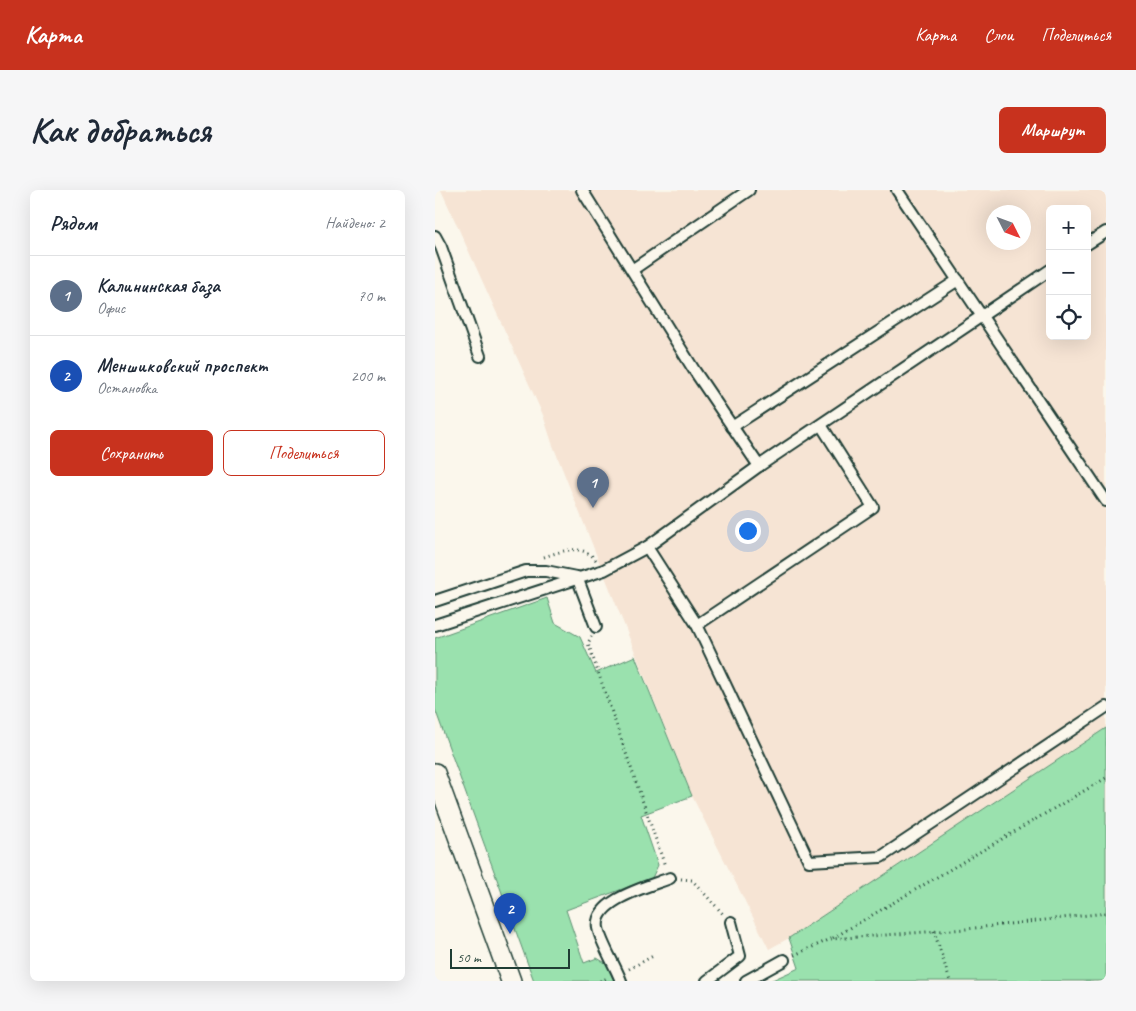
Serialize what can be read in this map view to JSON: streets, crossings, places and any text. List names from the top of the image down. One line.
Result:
{"scale_bar":"50 m","north":"bottom right","page":{"header":"Карта","nav":["Карта","Слои","Поделиться"],"buttons":["Маршрут",["Сохранить","Поделиться"]],"title":"Как добраться","heading":["Рядом","Найдено: 2"],"map_buttons":["+","−"],"list":[{"mark":"1","name":"Калининская база","note":"Офис","value":"70 m"},{"mark":"2","name":"Меншиковский проспект","note":"Остановка","value":"200 m"}],"pins":["1","2"],"scale":"50 m"}}
